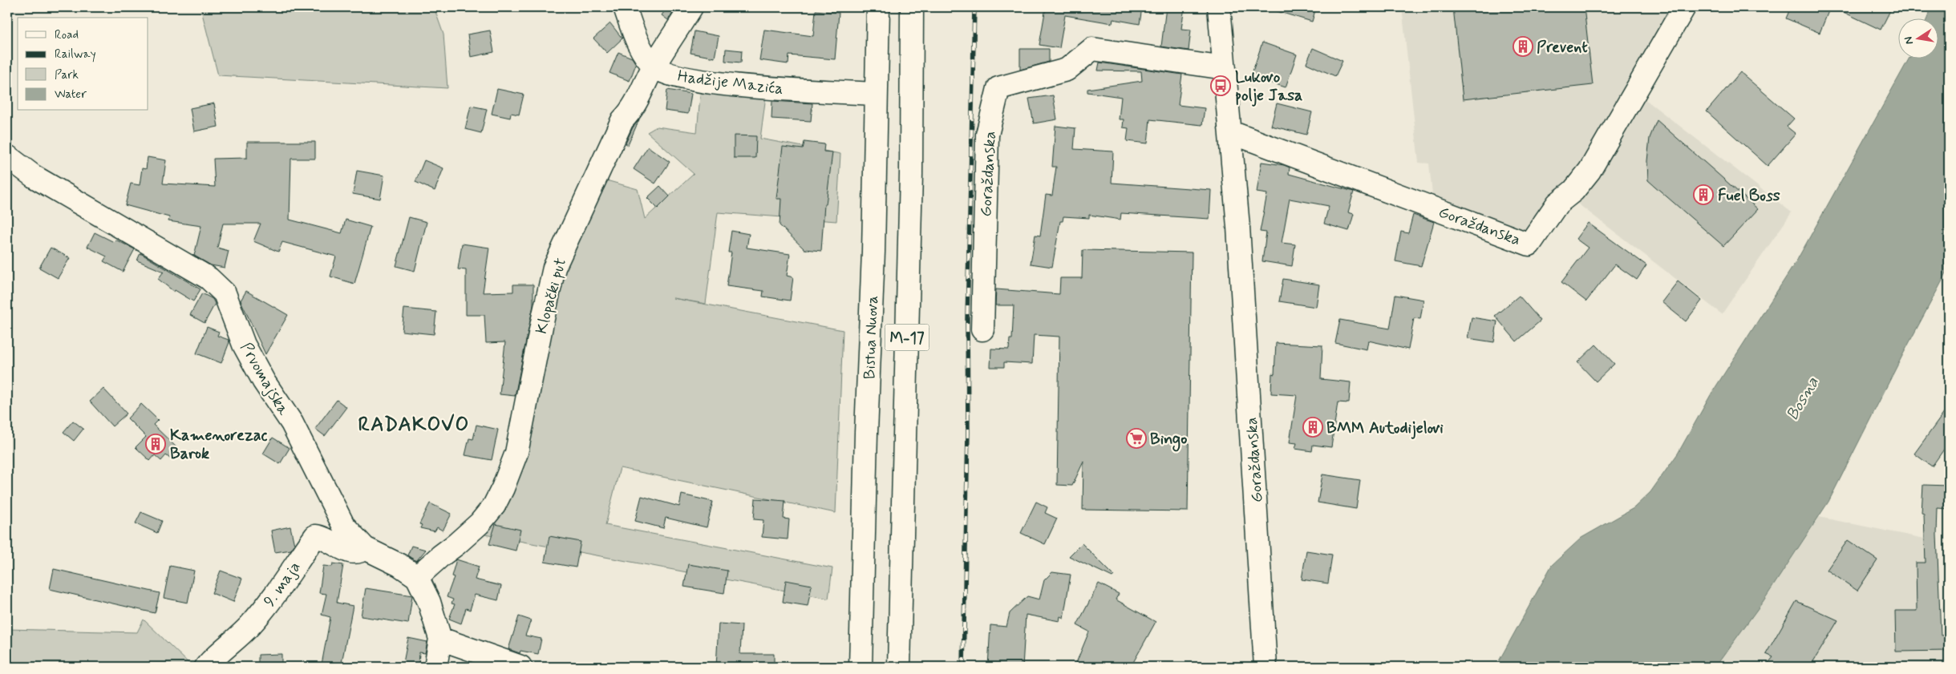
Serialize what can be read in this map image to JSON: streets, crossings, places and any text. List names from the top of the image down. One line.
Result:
{"streets":{"main road":["Hadžije Mazića","Goraždanska","Klopački put","Bistua Nuova","M-17","Prvomajska","9. maja"]},"crossings":[["Hadžije Mazića","Klopački put"],["Hadžije Mazića","Bistua Nuova"],["Klopački put","Prvomajska"],["Prvomajska","9. maja"]],"districts":["RADAKOVO"],"water":["Bosna"],"places":{"building":["Prevent","Fuel Boss","BMM Autodijelovi","Kamenorezac Barok"],"bus stop":["Lukovo polje Jasa"],"supermarket":["Bingo"]},"legend":["Road","Railway","Park","Water"],"north":"left"}
